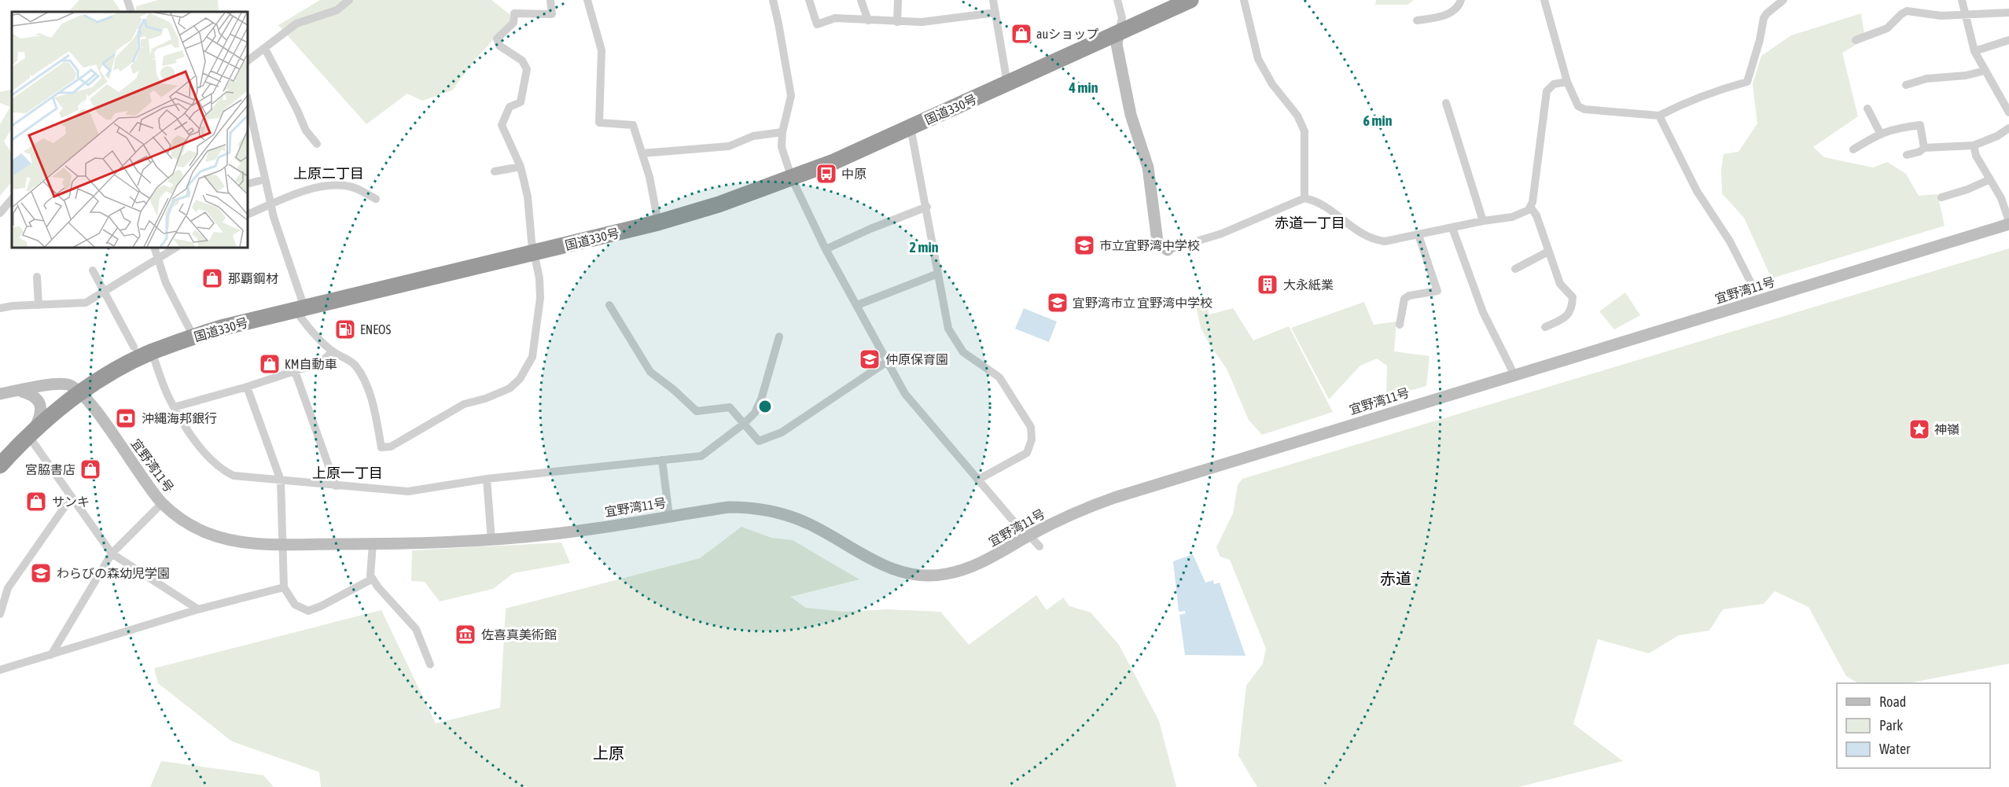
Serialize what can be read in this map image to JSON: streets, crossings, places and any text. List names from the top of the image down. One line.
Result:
{"streets":{"highway":["国道330号"],"street":["宜野湾11号"]},"crossings":[["国道330号","宜野湾11号"]],"districts":["上原二丁目","赤道一丁目","上原一丁目","赤道","上原"],"places":{"shop":["auショップ","那覇鋼材","KM自動車","宮脇書店","サンキ"],"bus stop":["中原"],"school or university":["市立宜野湾中学校","宜野湾市立 宜野湾中学校","仲原保育園","わらびの森幼児学園"],"building":["大永紙業"],"fuel station":["ENEOS"],"bank":["沖縄海邦銀行"],"place":["神嶺"],"museum":["佐喜真美術館"]},"legend":["Road","Park","Water"],"rings":["4 min","6 min","2 min"]}
